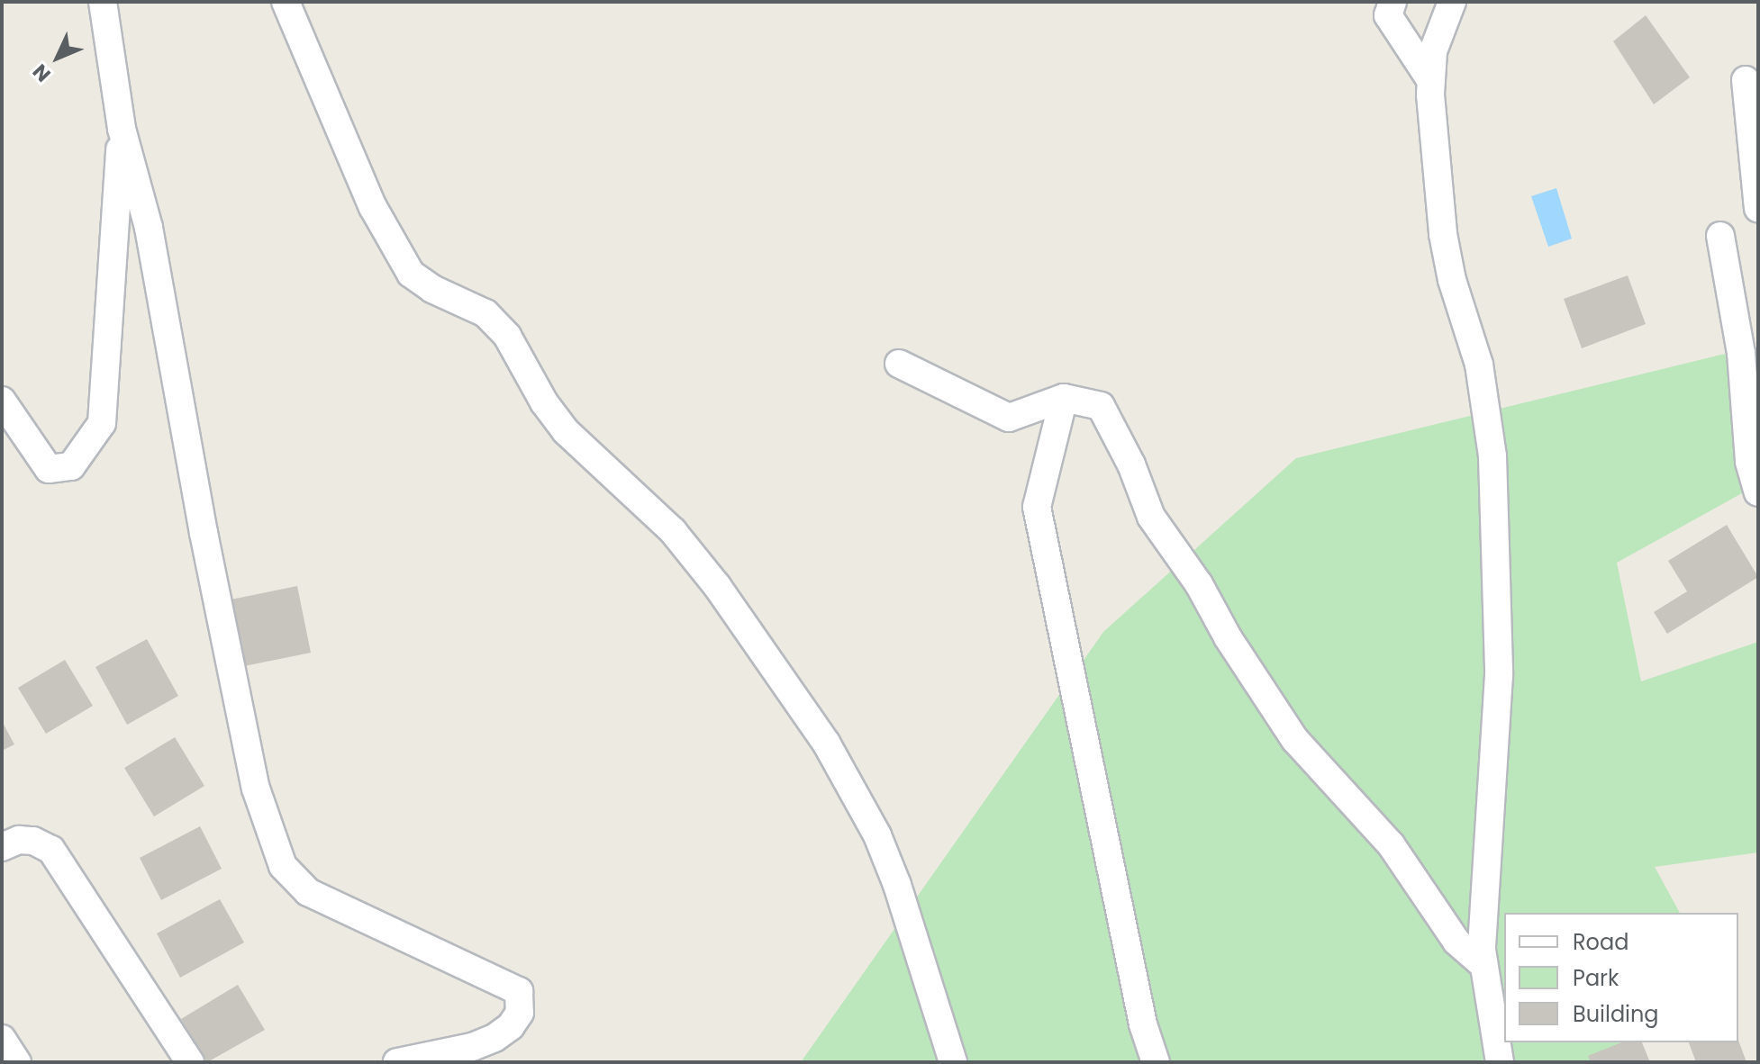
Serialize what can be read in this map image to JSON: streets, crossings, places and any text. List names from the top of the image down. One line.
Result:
{"legend":["Road","Park","Building"],"north":"bottom left"}
